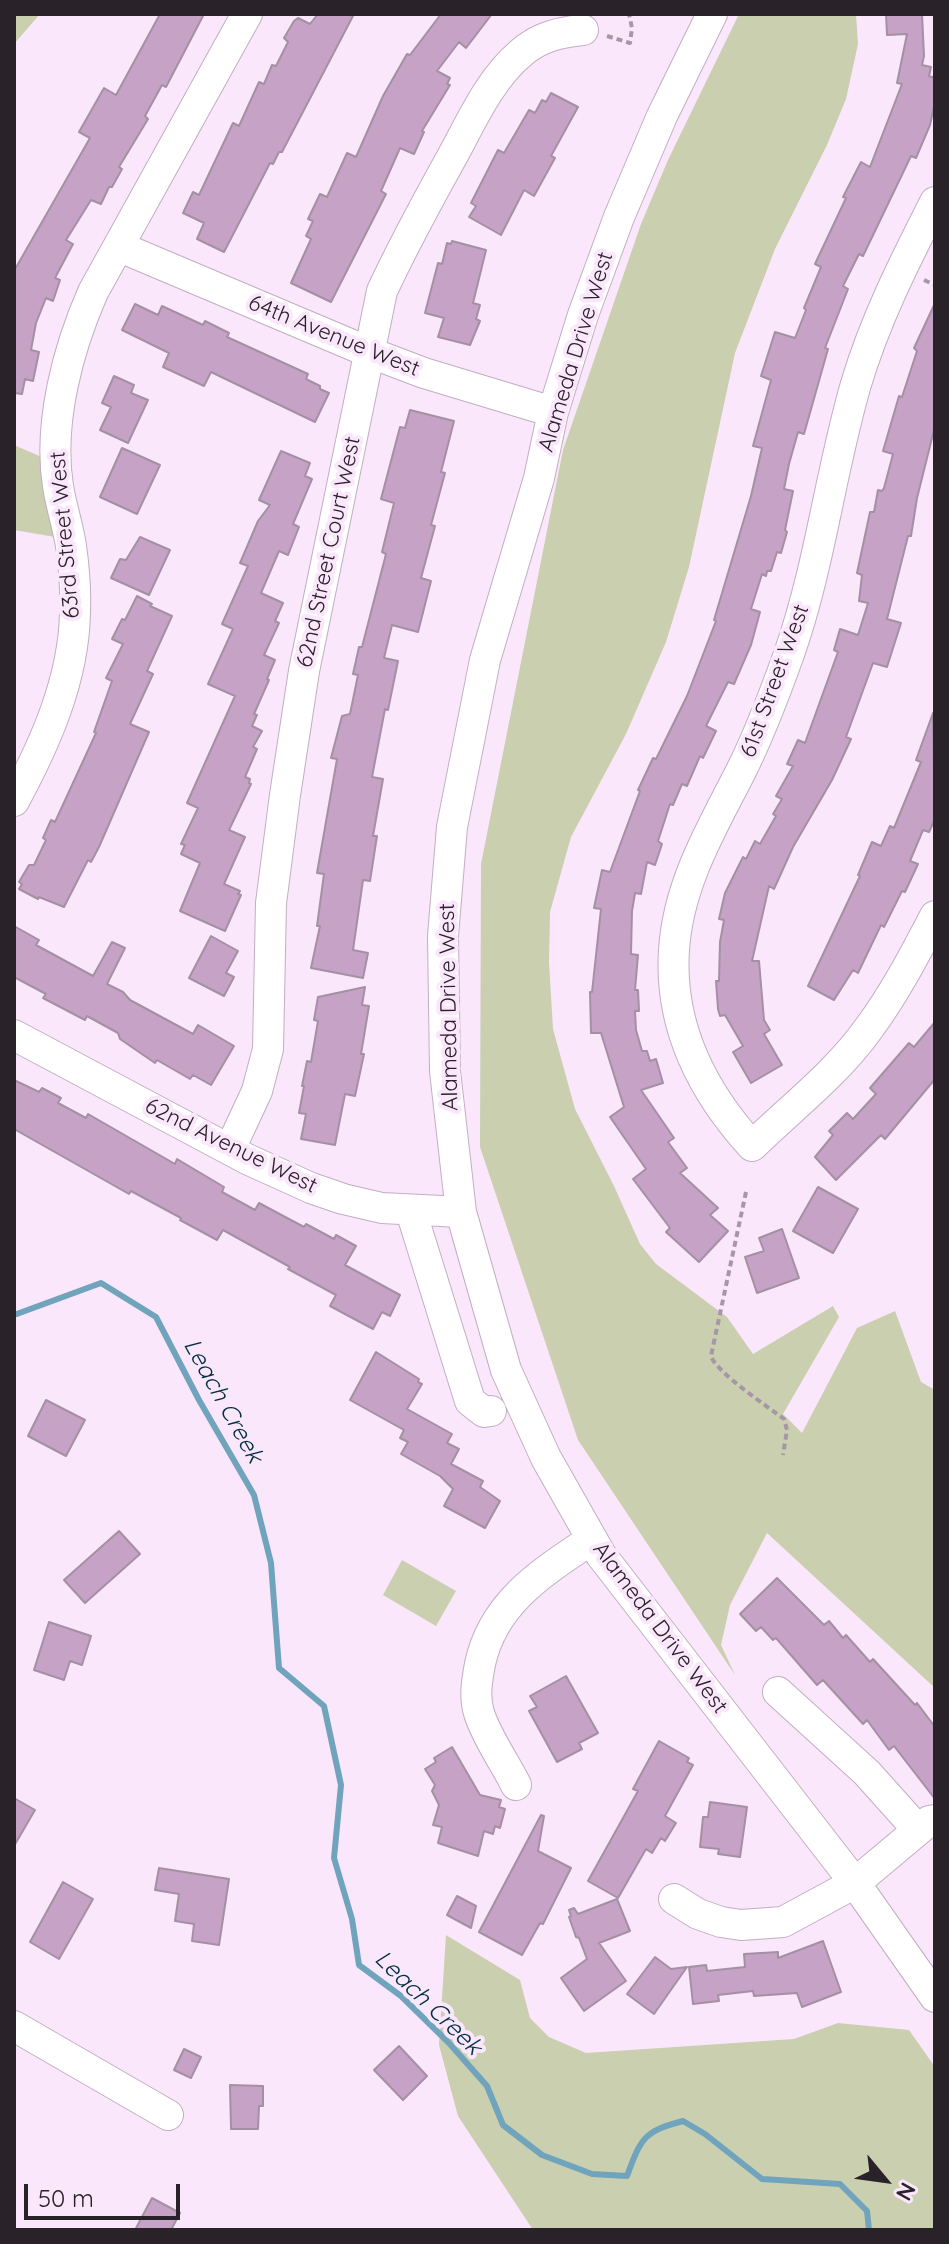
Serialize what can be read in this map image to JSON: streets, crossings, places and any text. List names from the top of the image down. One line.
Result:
{"streets":{"street":["64th Avenue West","Alameda Drive West","63rd Street West","62nd Street Court West","61st Street West","62nd Avenue West"]},"crossings":[["64th Avenue West","Alameda Drive West"],["64th Avenue West","63rd Street West"],["64th Avenue West","62nd Street Court West"],["Alameda Drive West","62nd Avenue West"],["62nd Street Court West","62nd Avenue West"]],"water":["Leach Creek"],"scale_bar":"50 m","north":"bottom right"}
